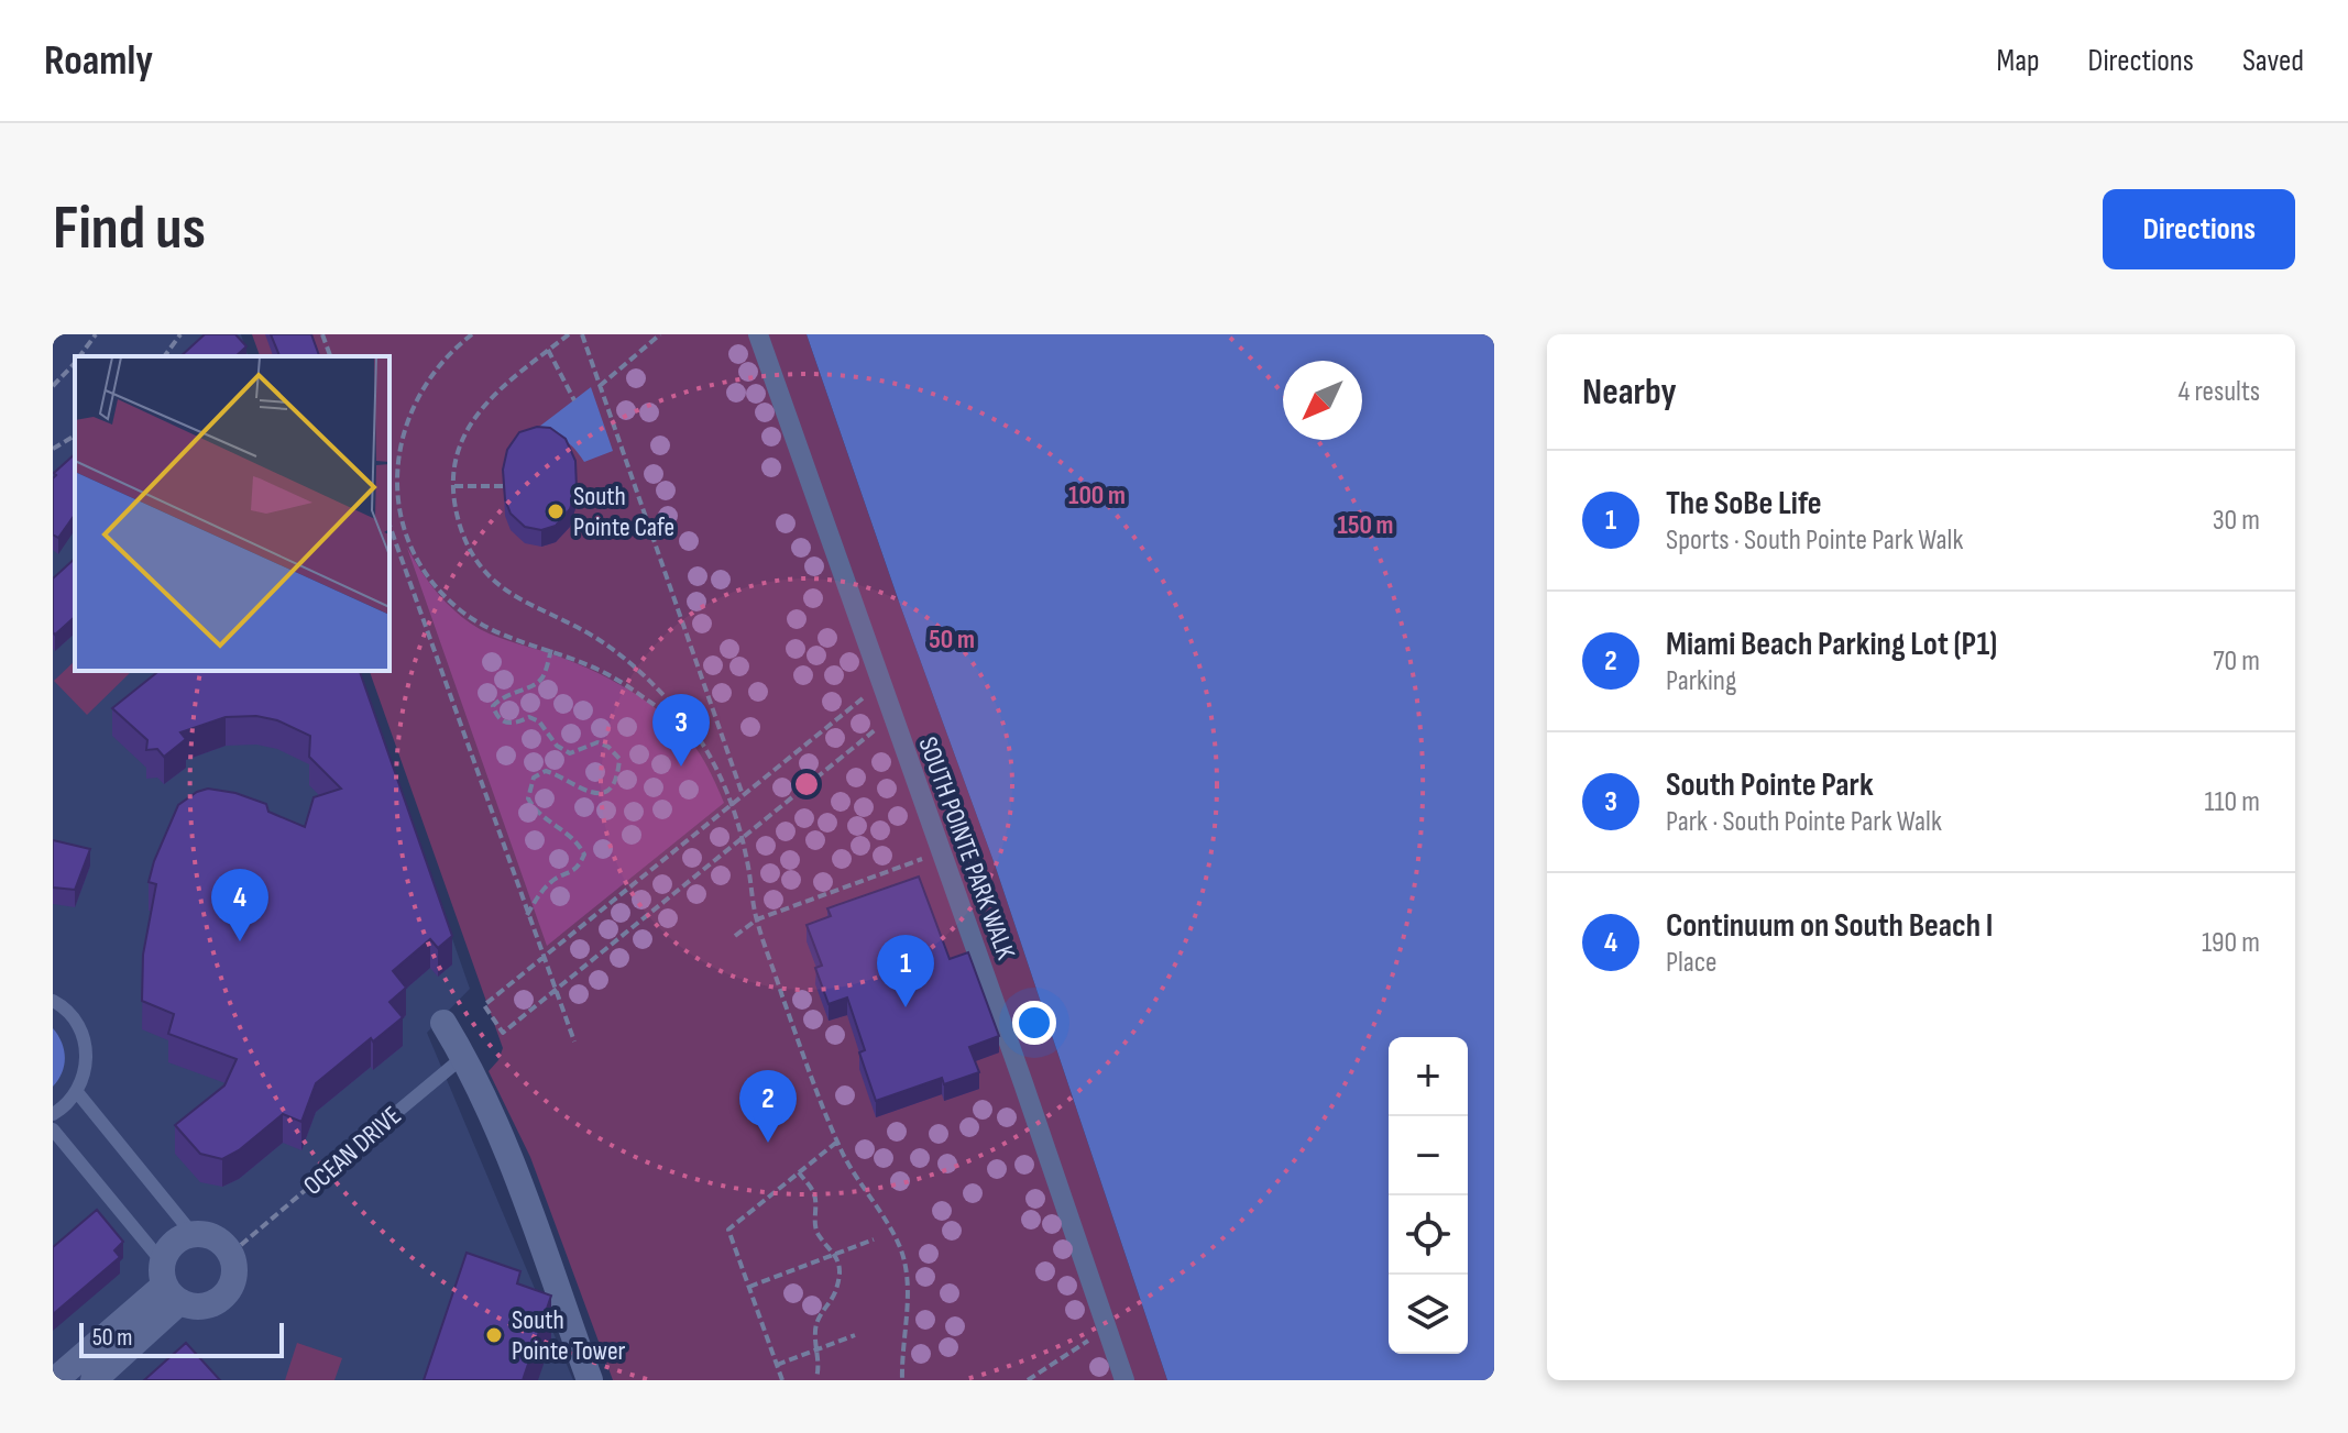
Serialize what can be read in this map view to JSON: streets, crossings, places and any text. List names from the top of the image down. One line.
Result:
{"streets":{"street":["SOUTH POINTE PARK WALK"],"lane":["OCEAN DRIVE"]},"places":["South Pointe Cafe","South Pointe Tower"],"scale_bar":"50 m","north":"bottom left","page":{"header":"Roamly","nav":["Map","Directions","Saved"],"buttons":"Directions","title":"Find us","heading":["Nearby","4 results"],"list":[{"mark":"1","name":"The SoBe Life","note":"Sports · South Pointe Park Walk","value":"30 m"},{"mark":"2","name":"Miami Beach Parking Lot (P1)","note":"Parking","value":"70 m"},{"mark":"3","name":"South Pointe Park","note":"Park · South Pointe Park Walk","value":"110 m"},{"mark":"4","name":"Continuum on South Beach I","note":"Place","value":"190 m"}],"pins":["3","4","1","2"],"map_buttons":["+","−"],"scale":"50 m"},"rings":["100 m","150 m","50 m"]}
